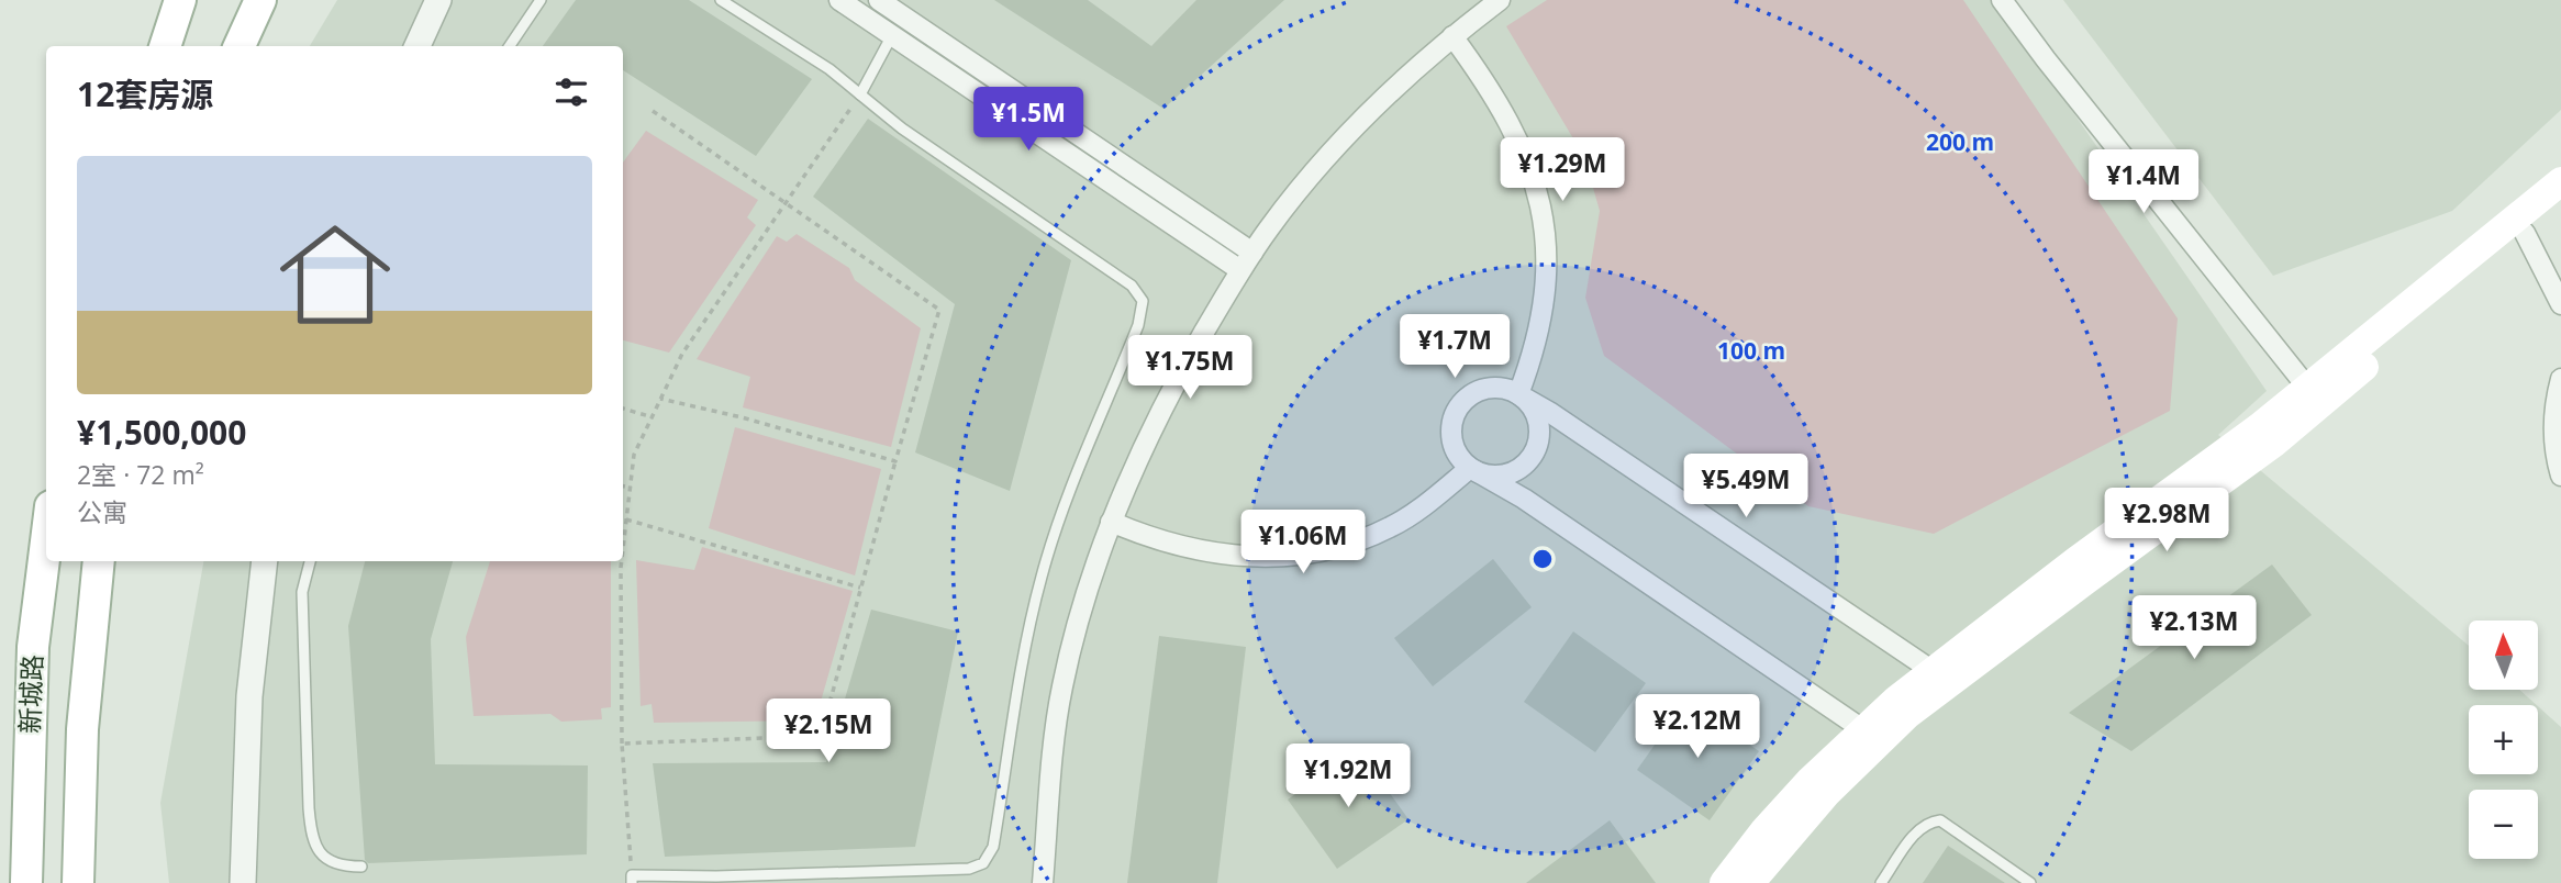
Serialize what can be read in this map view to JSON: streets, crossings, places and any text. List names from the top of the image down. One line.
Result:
{"streets":{"main road":["新城路"]},"north":"top","page":{"heading":"12套房源","price":["¥1.5M","¥1.29M","¥1.4M","¥1.7M","¥1.75M","¥5.49M","¥2.98M","¥1.06M","¥2.13M","¥2.12M","¥2.15M","¥1.92M"],"list":[{"name":"¥1,500,000","note":"2室 · 72 m² · 公寓"}],"map_buttons":["+","−"]},"rings":["200 m","100 m"]}
